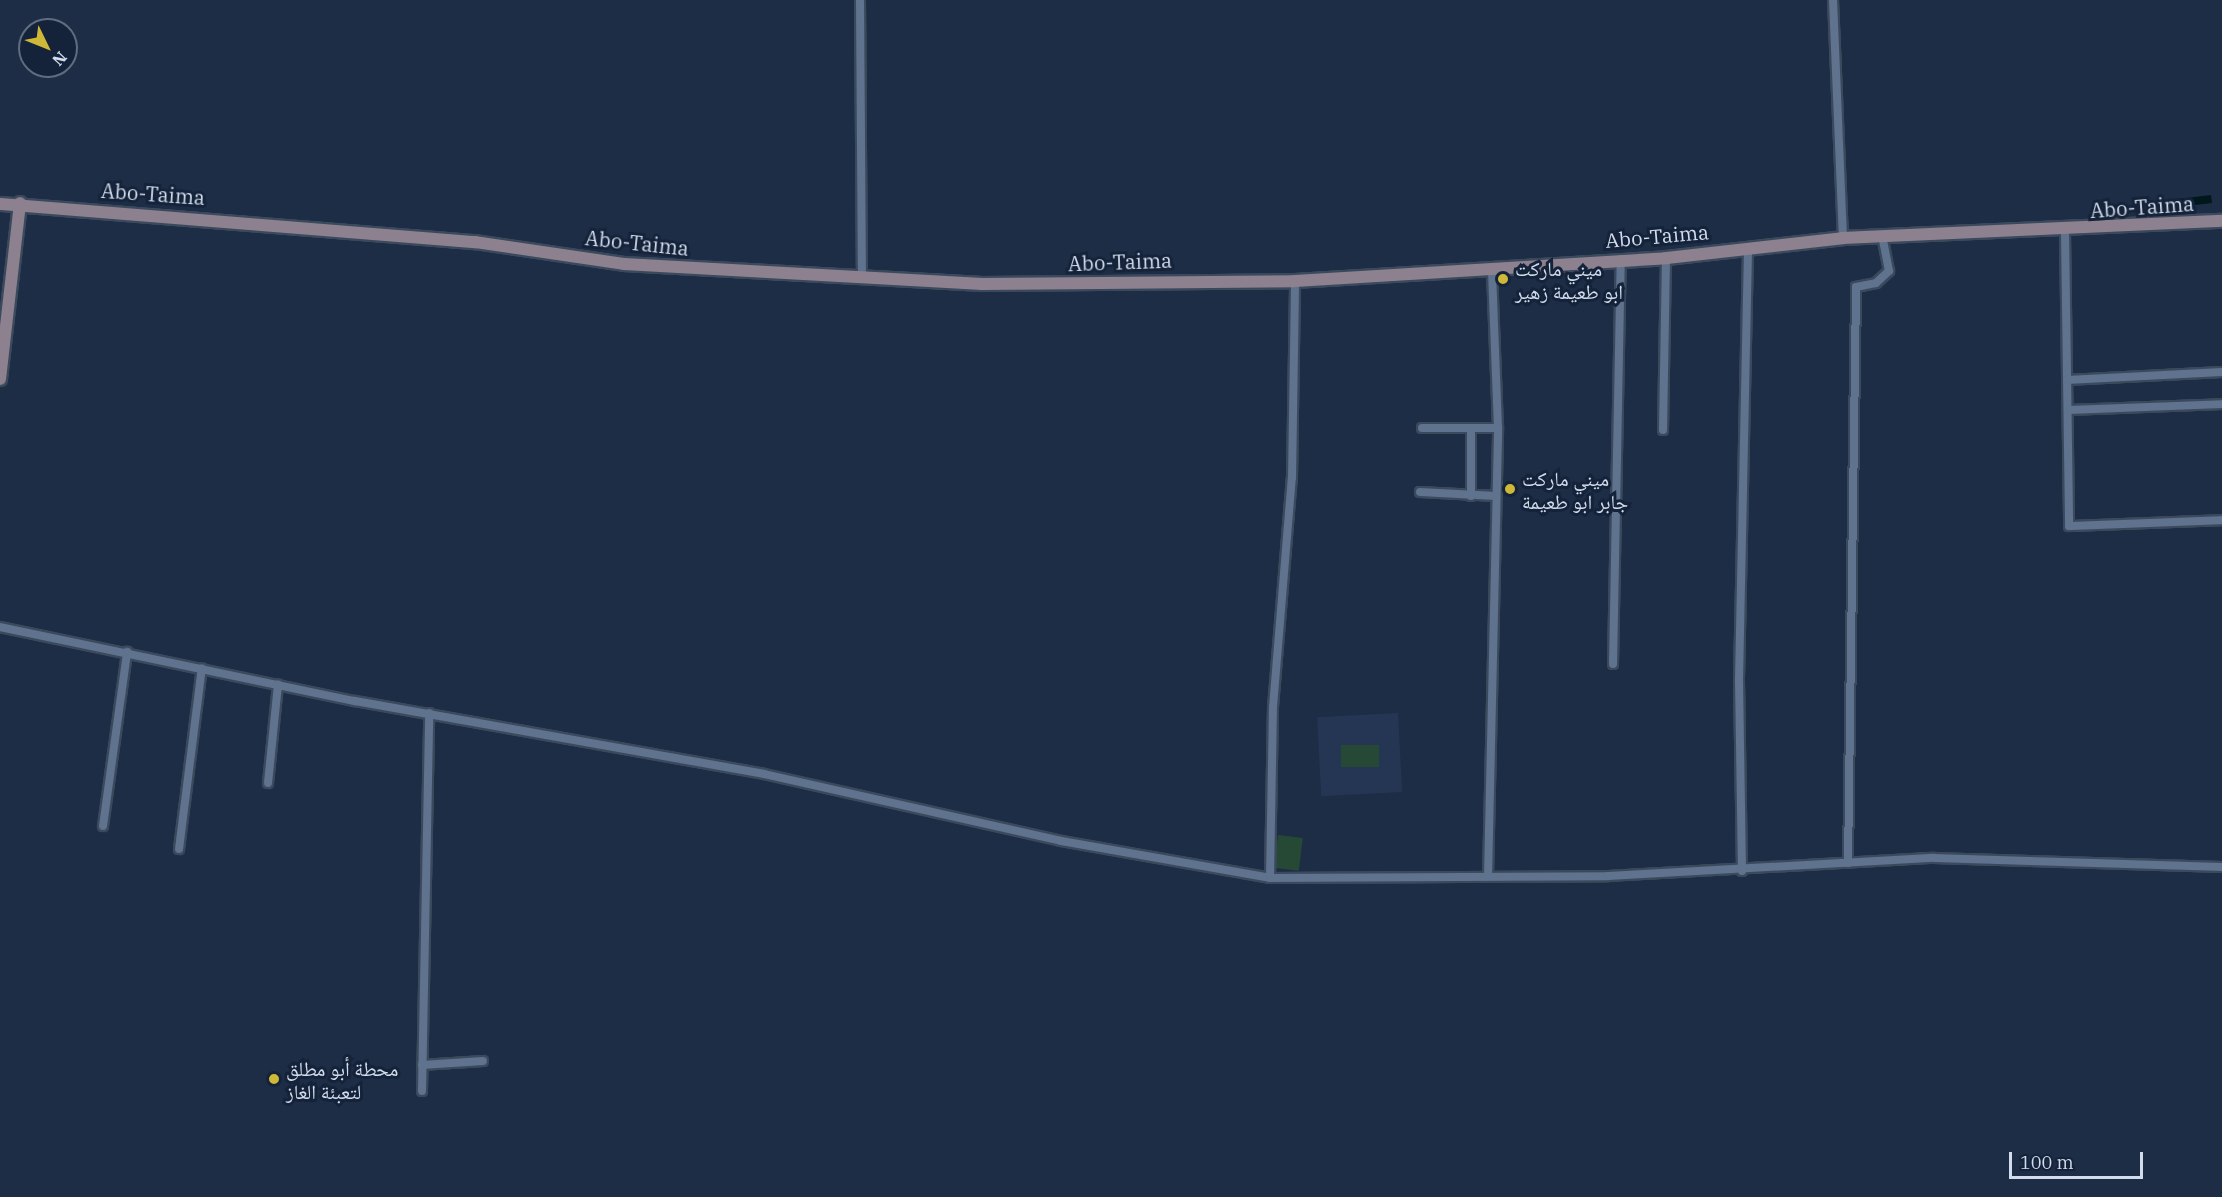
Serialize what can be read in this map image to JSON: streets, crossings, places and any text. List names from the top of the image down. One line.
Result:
{"streets":{"street":["Abo-Taima"]},"places":["ميني ماركت ابو طعيمة زهير","ميني ماركت جابر ابو طعيمة","محطة أبو مطلق لتعبئة الغاز"],"scale_bar":"100 m","north":"bottom right"}
